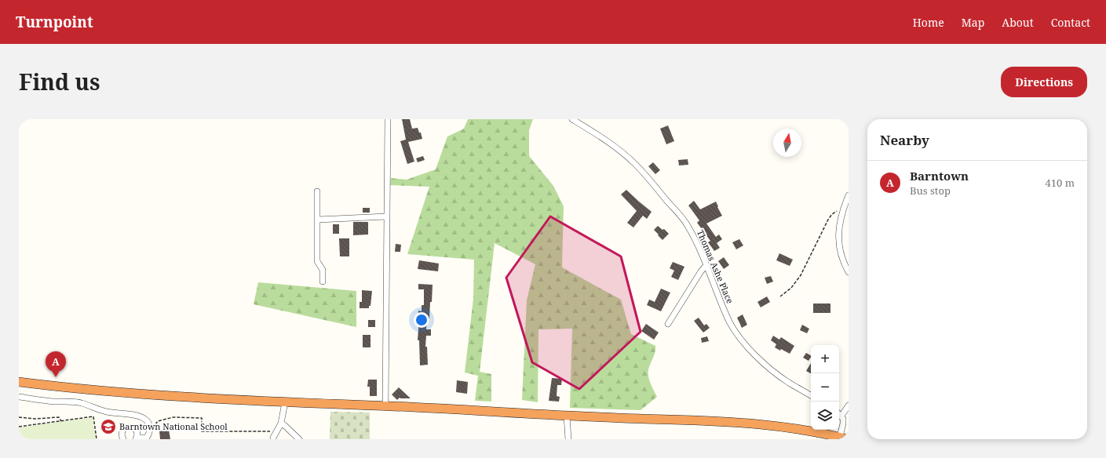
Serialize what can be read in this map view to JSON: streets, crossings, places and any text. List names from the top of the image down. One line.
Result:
{"streets":{"street":["Thomas Ashe Place"]},"places":{"school or university":["Barntown National School"]},"north":"top","page":{"header":"Turnpoint","nav":["Home","Map","About","Contact"],"title":"Find us","buttons":"Directions","heading":"Nearby","list":[{"mark":"A","name":"Barntown","note":"Bus stop","value":"410 m"}],"map_buttons":["+","−"],"pins":"A"}}
